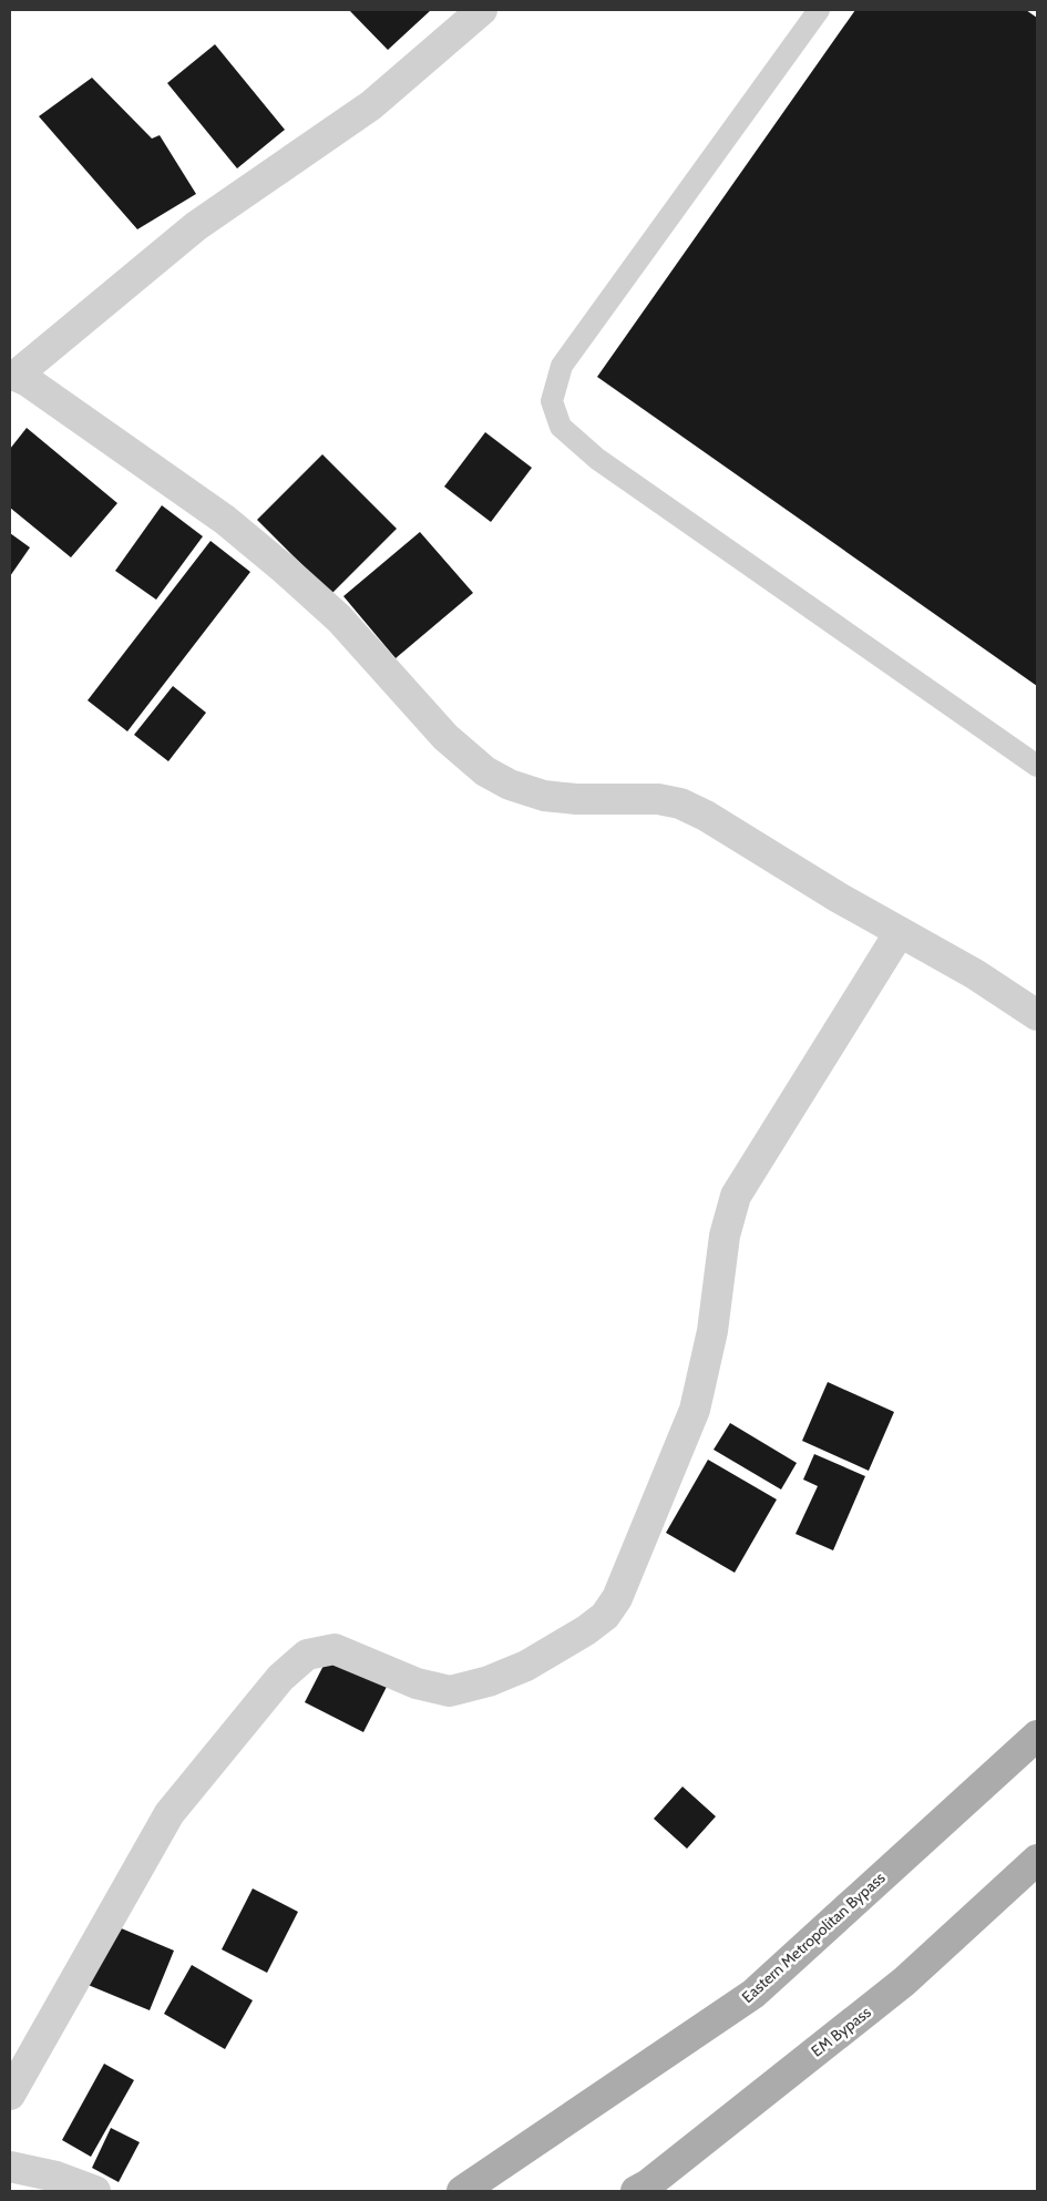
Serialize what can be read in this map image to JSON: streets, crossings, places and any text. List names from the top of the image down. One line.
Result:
{"streets":{"main road":["Eastern Metropolitan Bypass","EM Bypass"]}}
